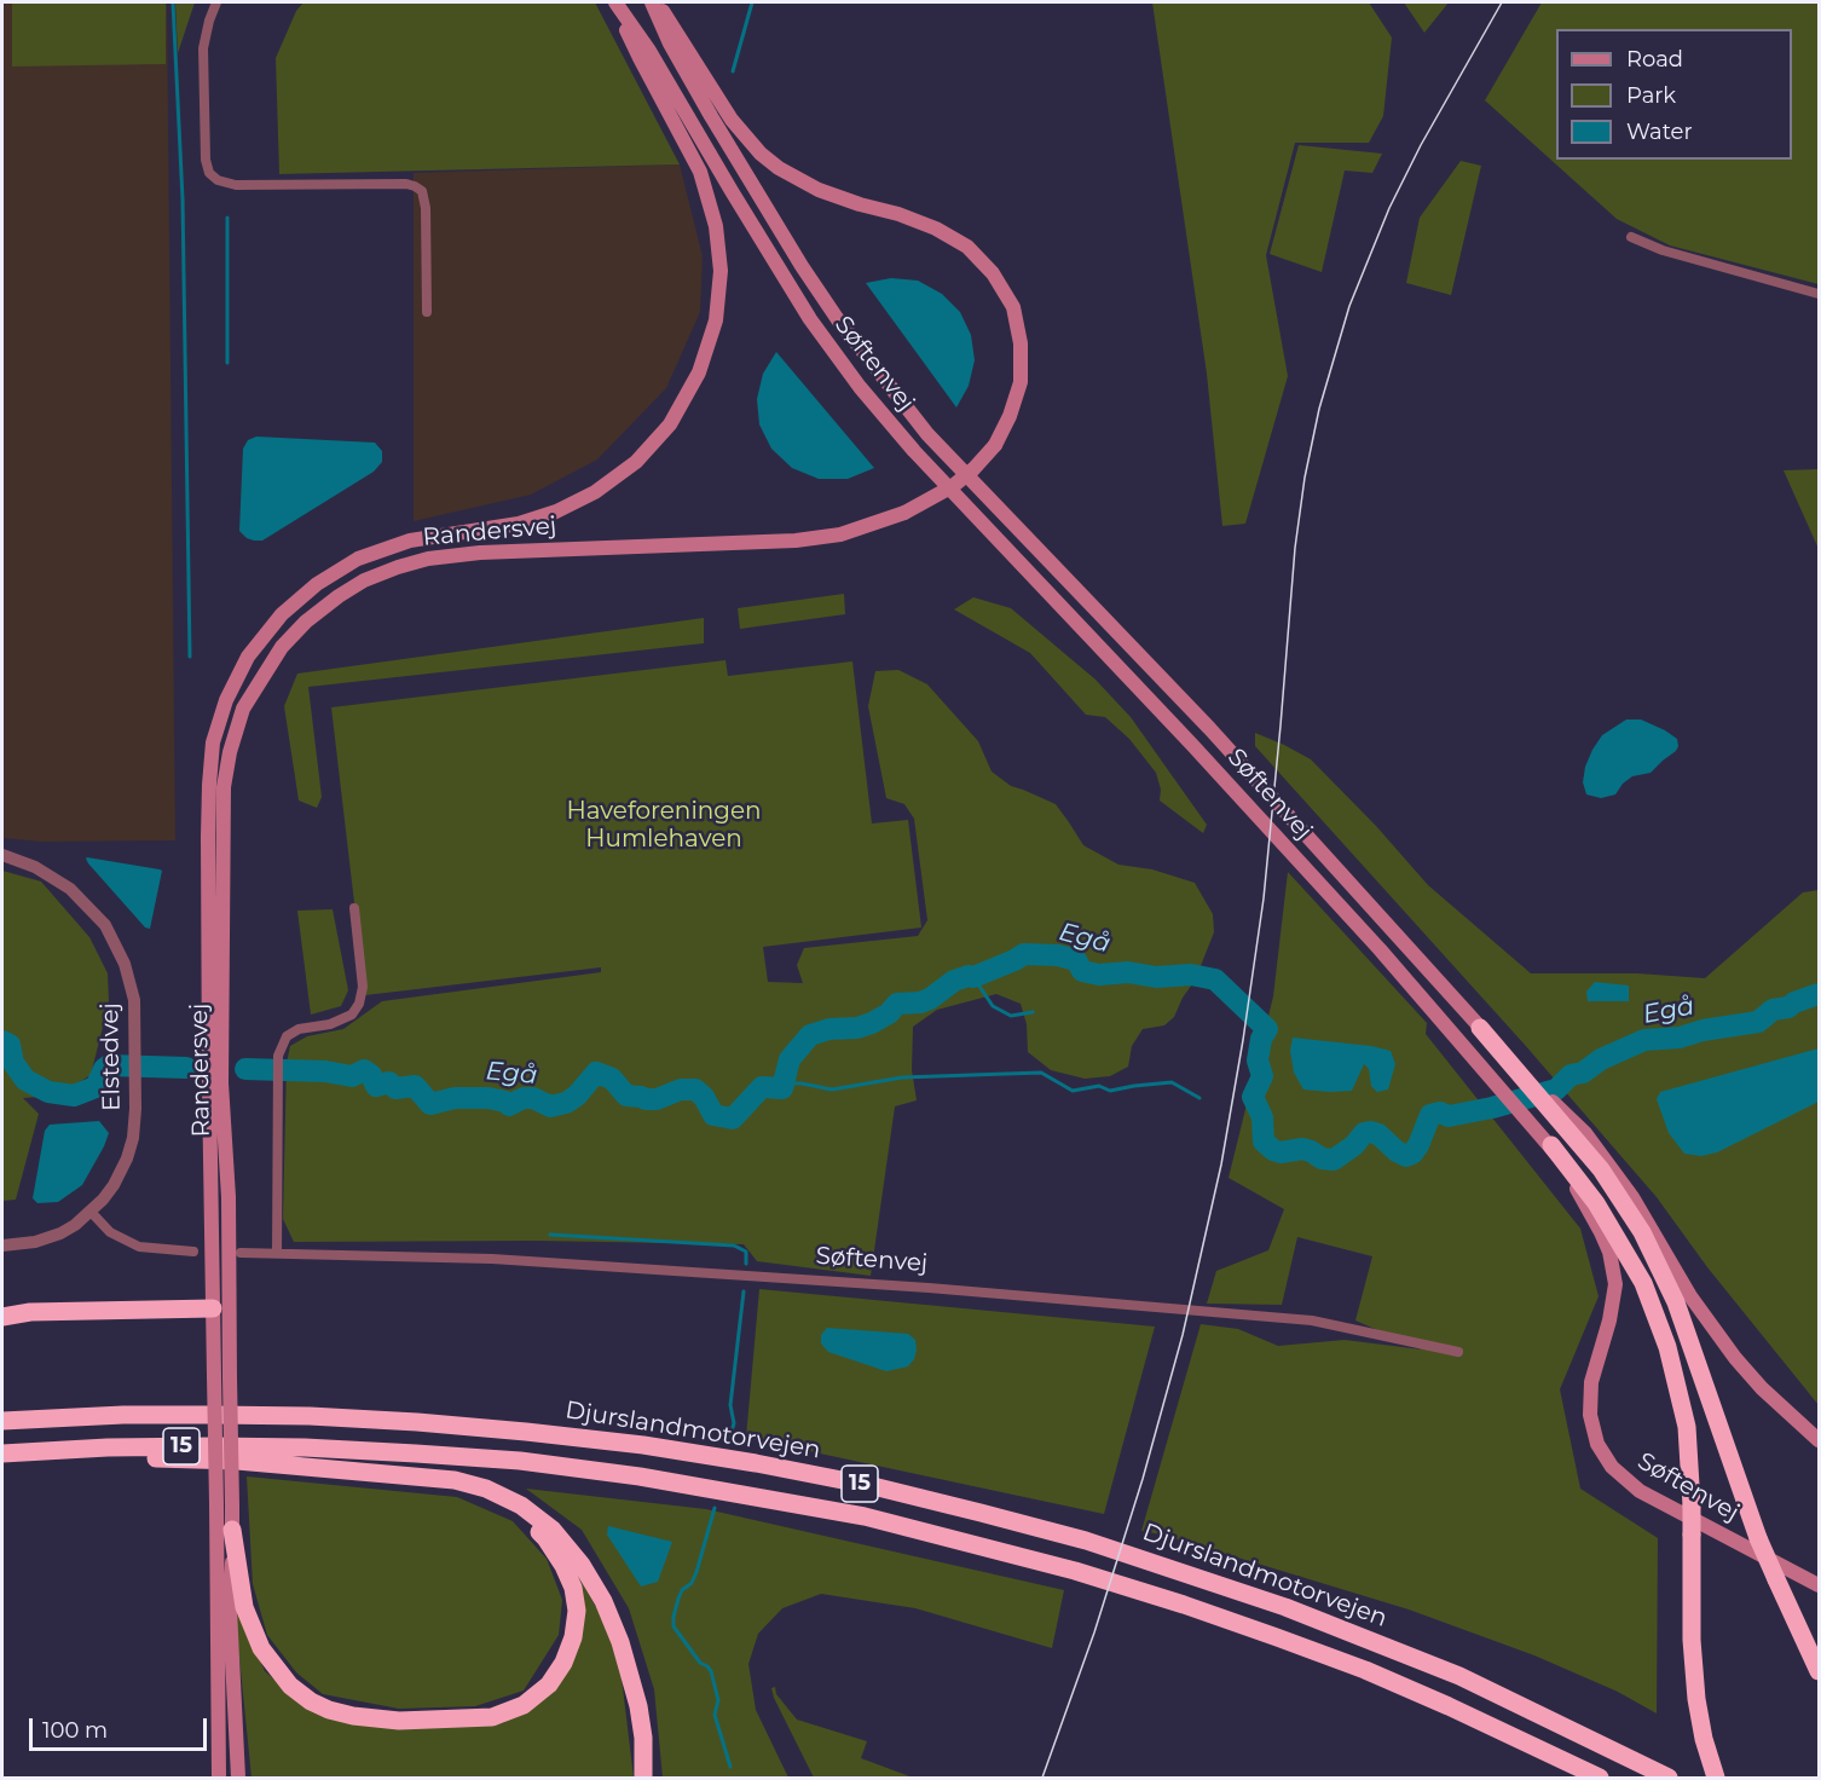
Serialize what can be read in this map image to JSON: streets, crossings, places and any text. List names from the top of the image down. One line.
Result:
{"streets":{"highway":["Djurslandmotorvejen","15"],"main road":["Søftenvej","Randersvej"],"street":["Elstedvej"]},"crossings":[["Søftenvej","Randersvej"]],"water":["Egå"],"parks":["Haveforeningen Humlehaven"],"legend":["Road","Park","Water"],"scale_bar":"100 m"}
